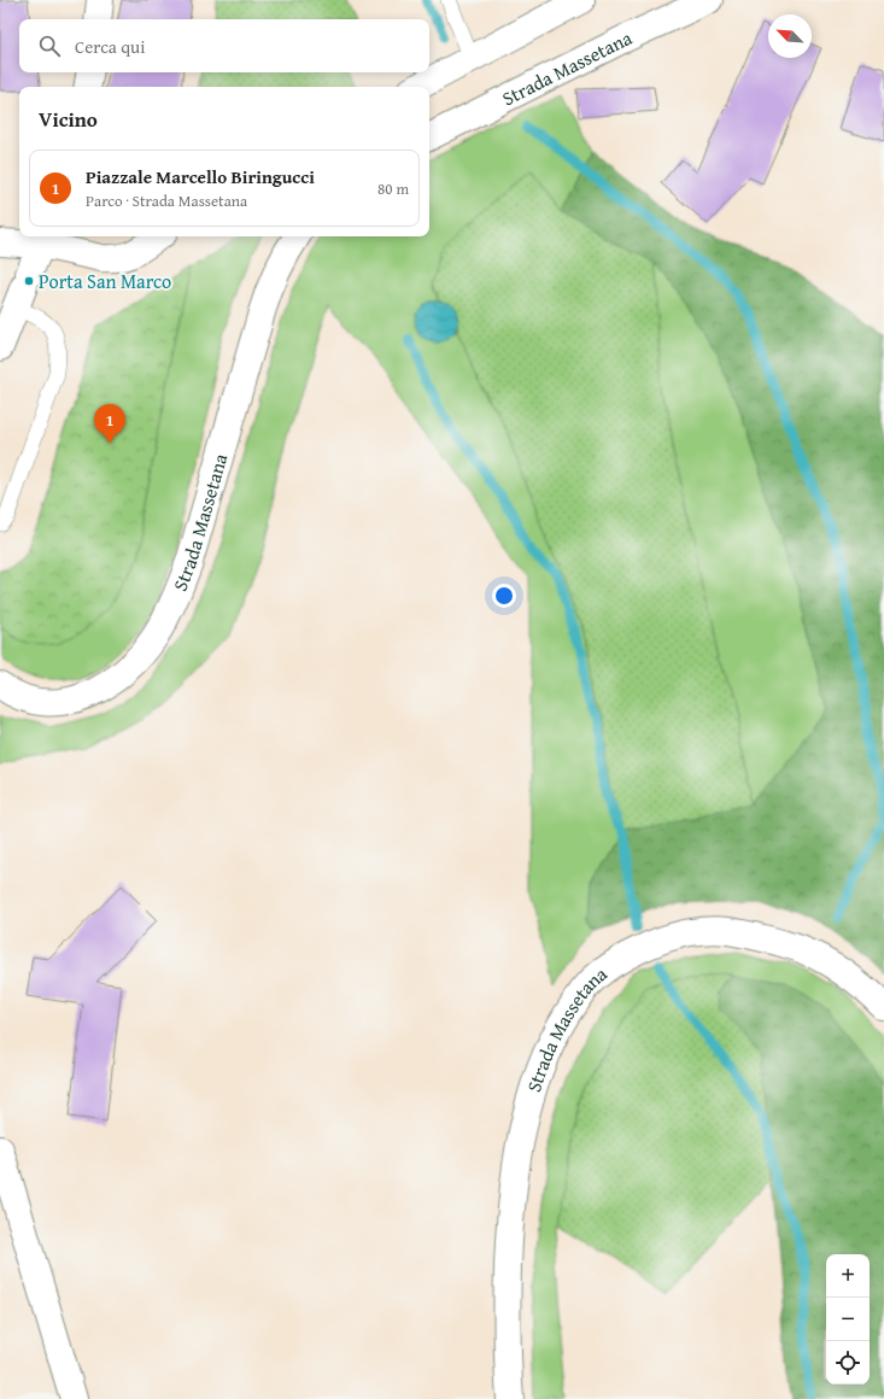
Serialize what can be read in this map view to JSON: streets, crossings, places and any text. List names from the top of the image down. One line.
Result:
{"streets":{"street":["Strada Massetana"]},"places":["Porta San Marco"],"north":"top left","page":{"search":"Cerca qui","heading":"Vicino","list":[{"mark":"1","name":"Piazzale Marcello Biringucci","note":"Parco · Strada Massetana","value":"80 m"}],"pins":"1","map_buttons":["+","−"]}}
